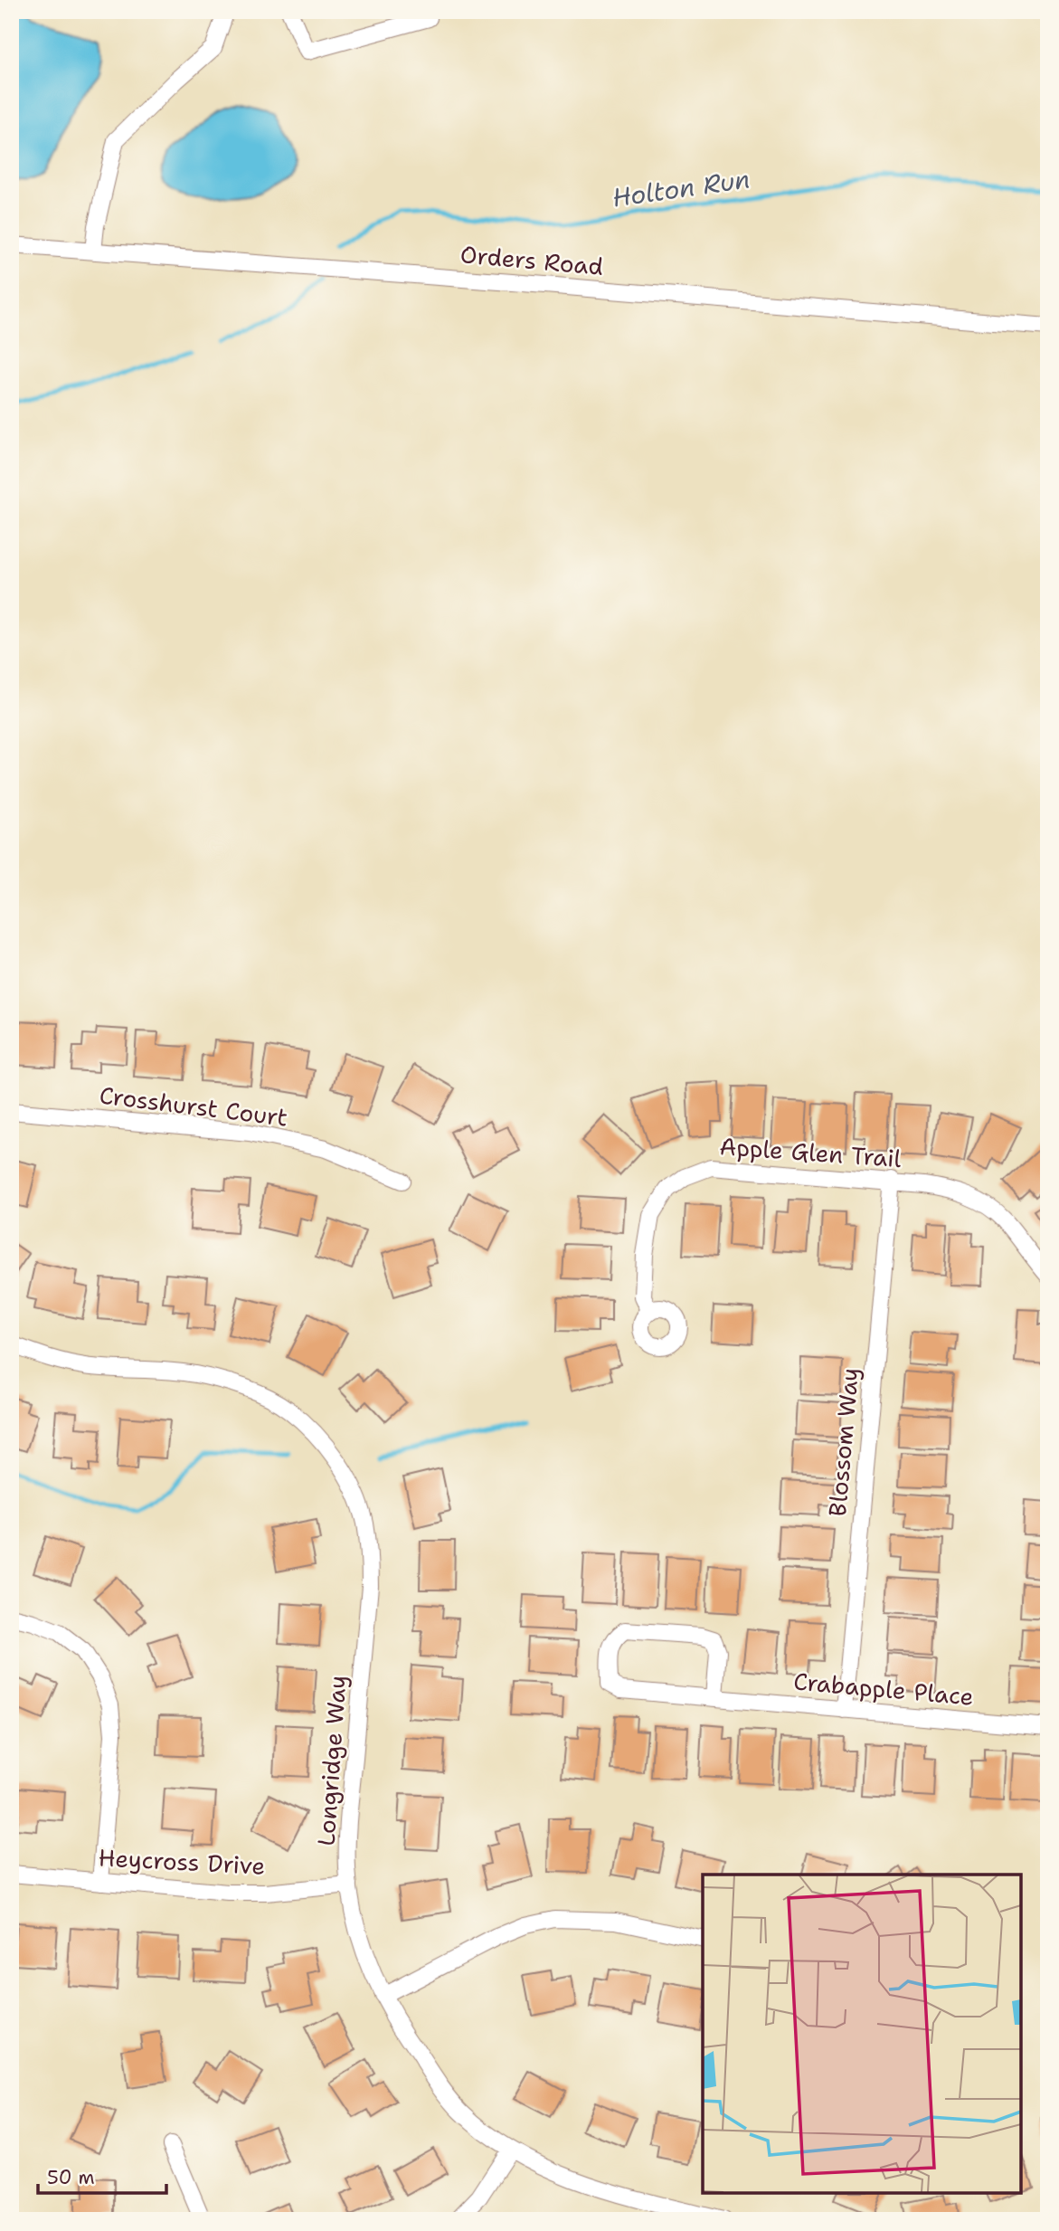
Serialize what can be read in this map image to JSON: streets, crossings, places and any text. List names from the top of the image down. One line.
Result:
{"streets":{"street":["Orders Road","Crosshurst Court","Apple Glen Trail","Blossom Way","Crabapple Place","Longridge Way","Heycross Drive"]},"crossings":[["Apple Glen Trail","Blossom Way"],["Blossom Way","Crabapple Place"],["Longridge Way","Heycross Drive"]],"water":["Holton Run"],"scale_bar":"50 m"}
